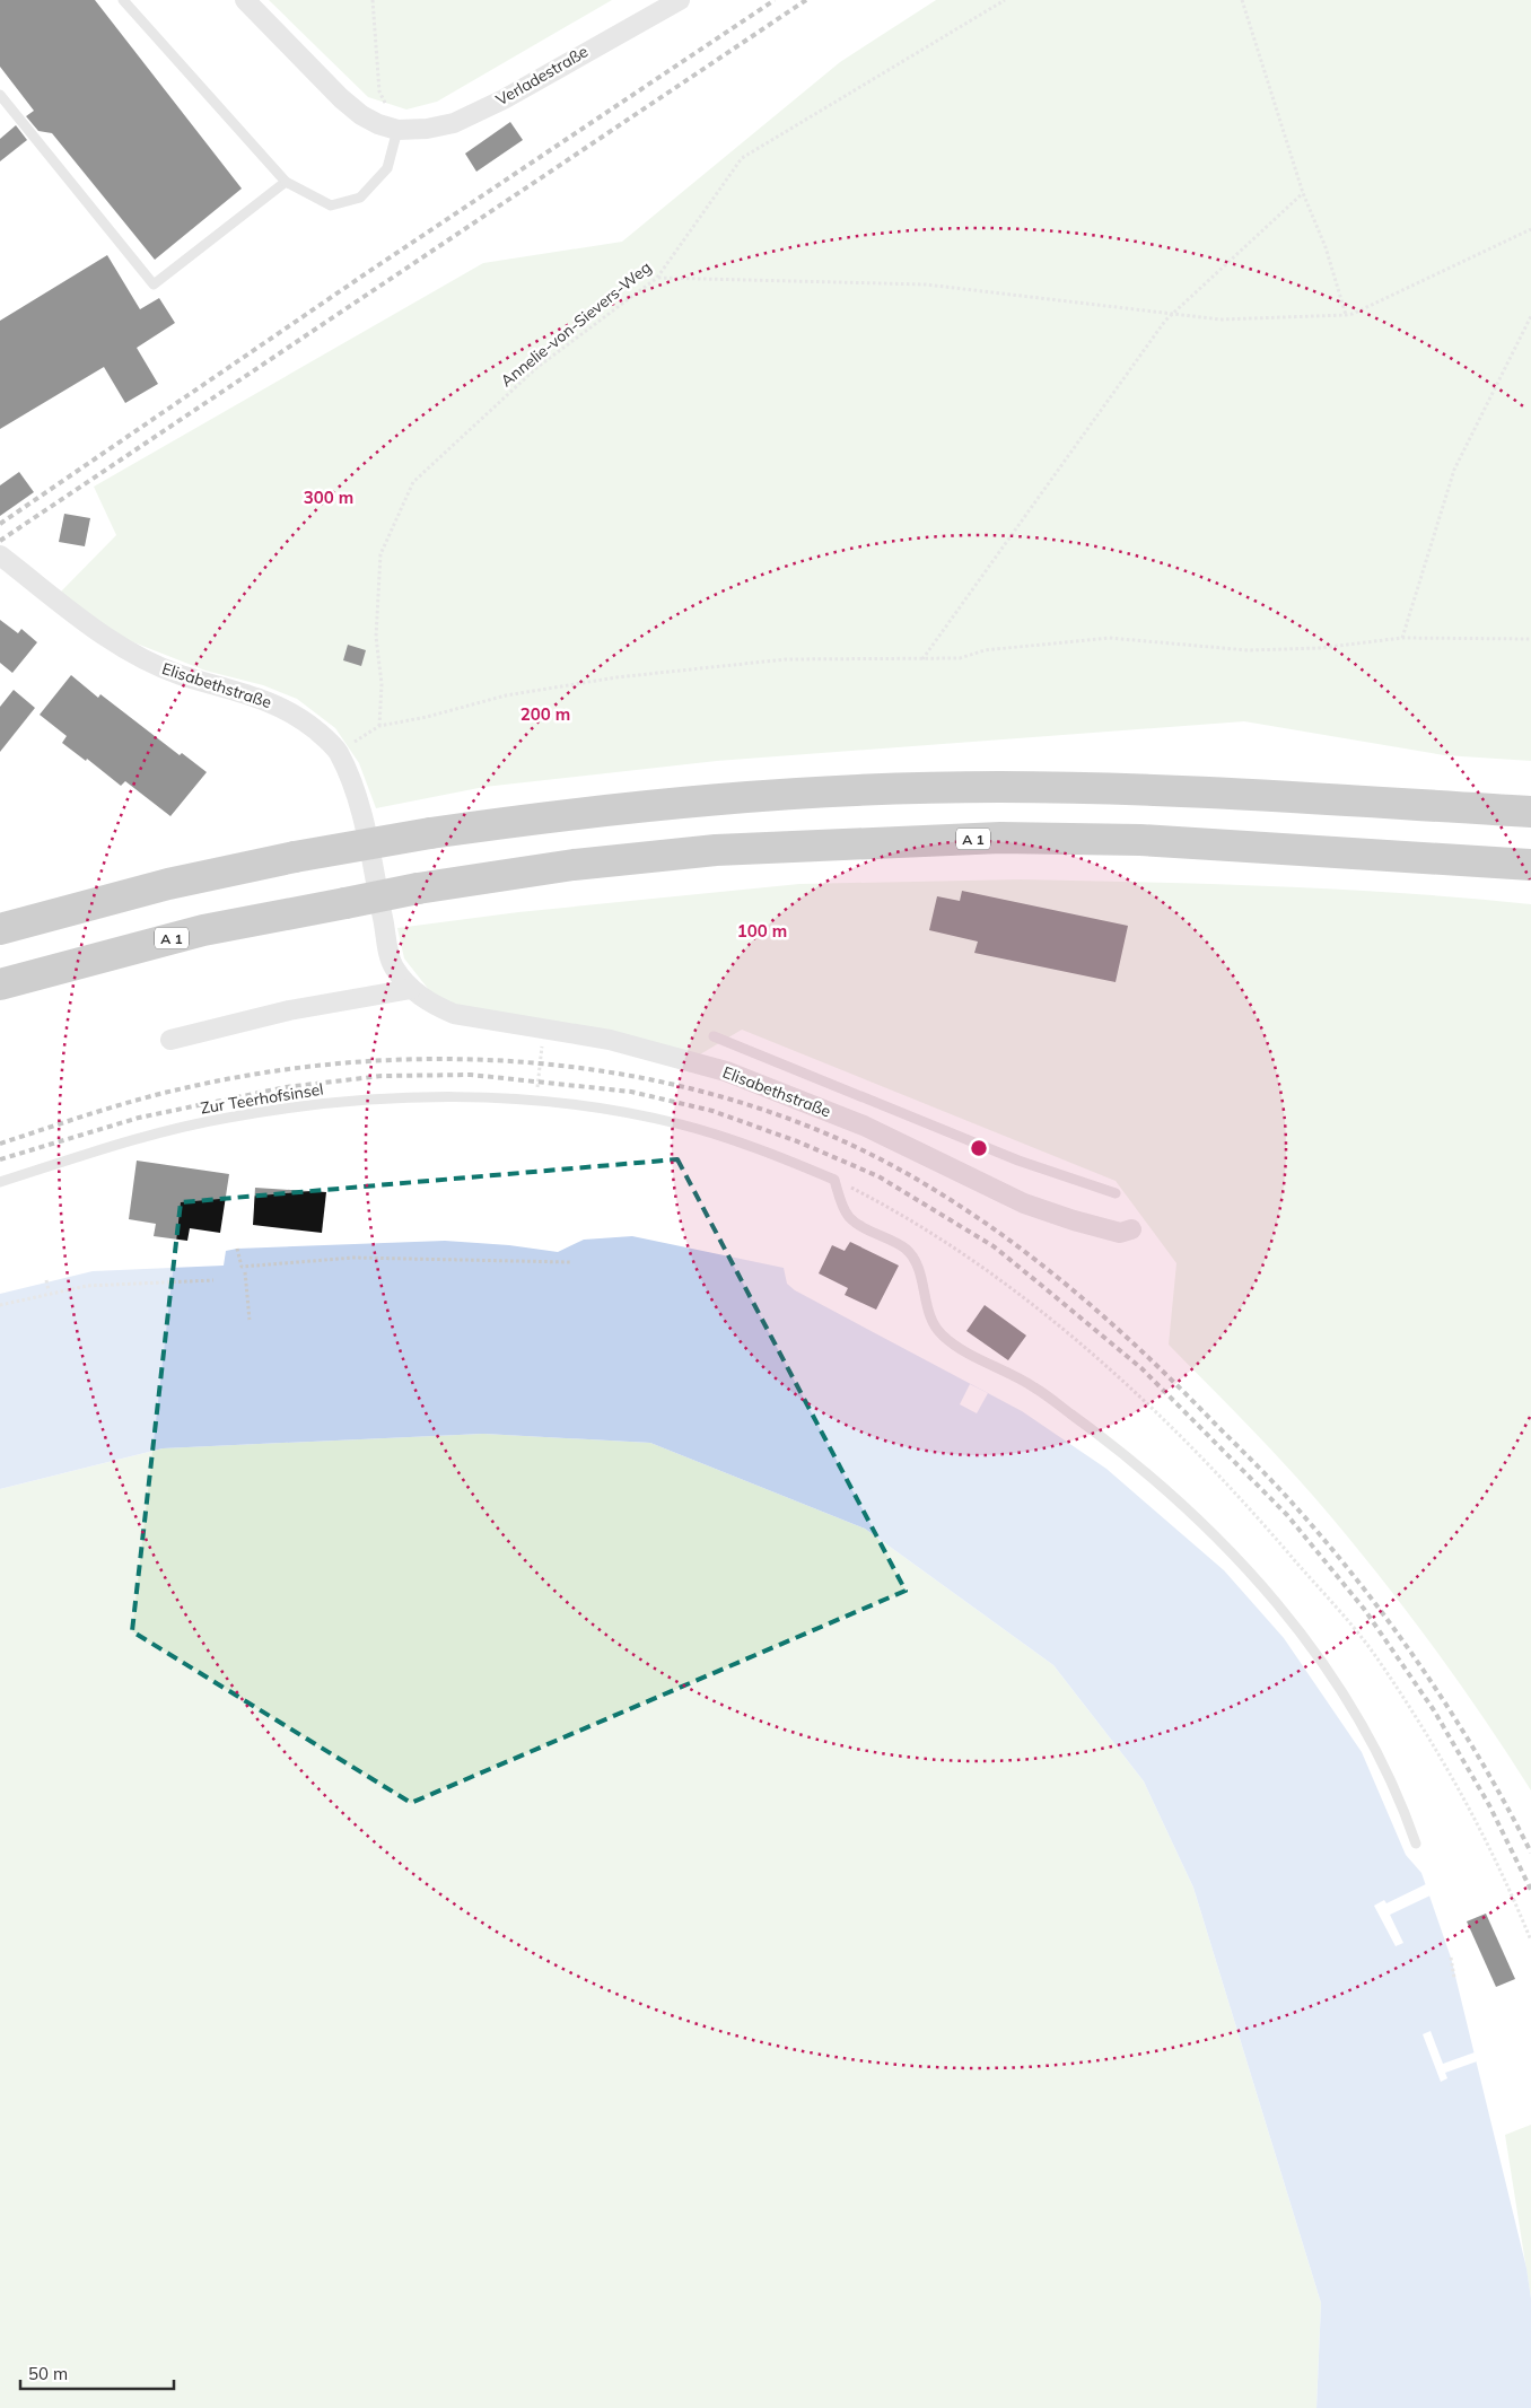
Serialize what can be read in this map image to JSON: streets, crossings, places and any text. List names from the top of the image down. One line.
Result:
{"streets":{"highway":["A 1"],"street":["Verladestraße","Elisabethstraße"],"lane":["Zur Teerhofsinsel"],"path":["Annelie-von-Sievers-Weg"]},"scale_bar":"50 m","rings":["300 m","200 m","100 m"]}
